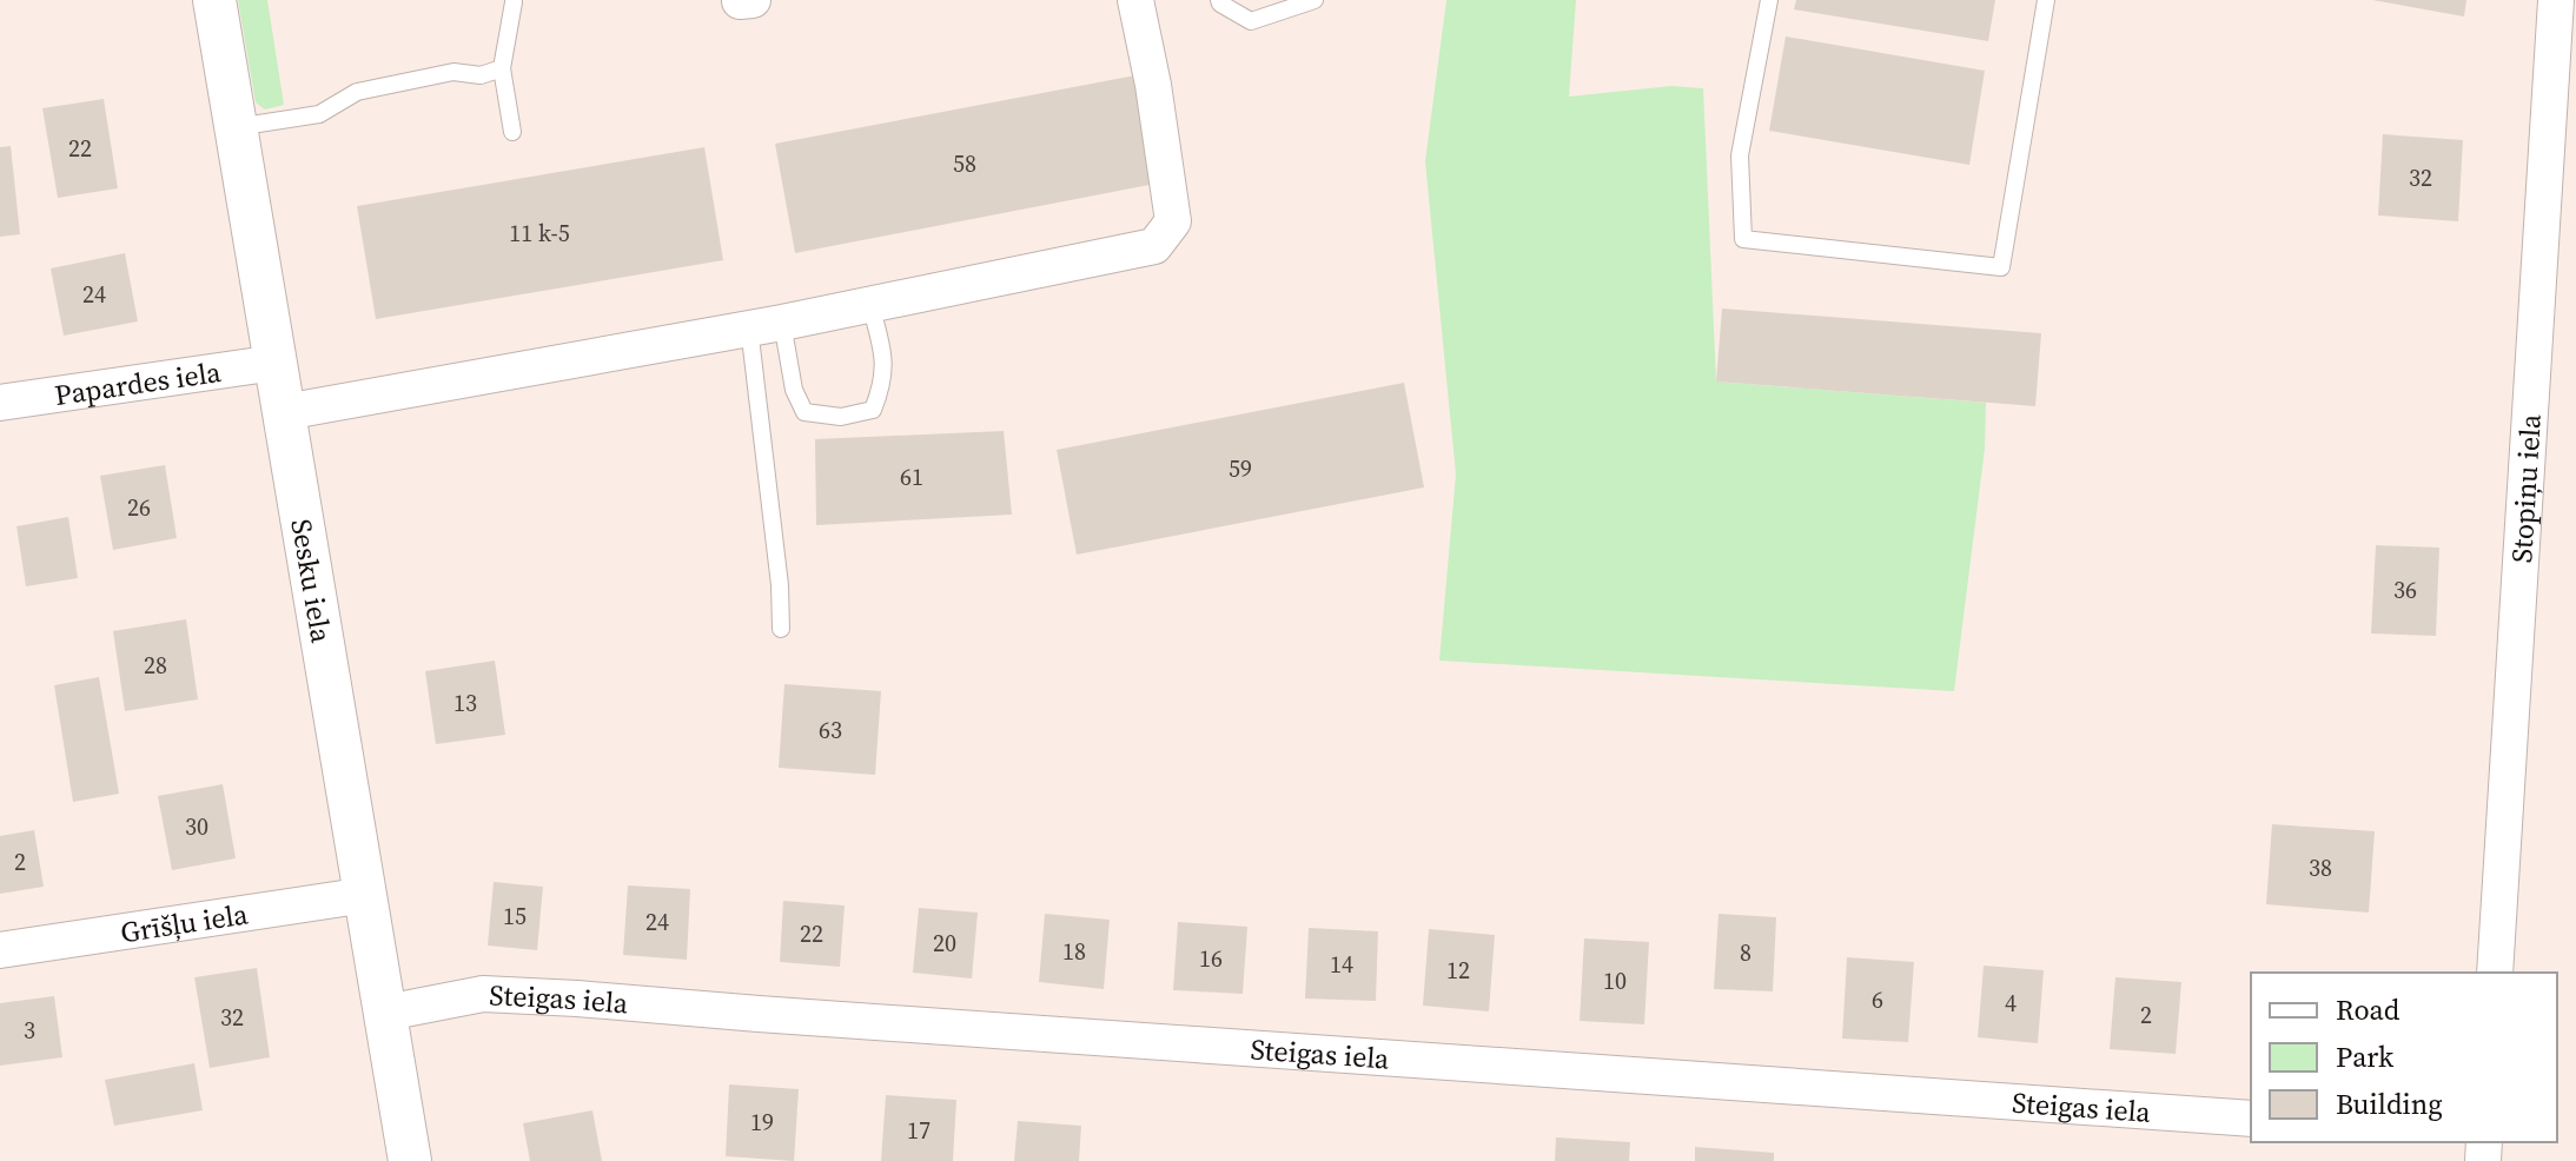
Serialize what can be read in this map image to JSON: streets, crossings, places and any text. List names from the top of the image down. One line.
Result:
{"streets":{"street":["Papardes iela","Stopiņu iela","Sesku iela","Grīšļu iela","Steigas iela"]},"crossings":[["Papardes iela","Sesku iela"],["Sesku iela","Grīšļu iela"],["Sesku iela","Steigas iela"]],"house_numbers":["22","58","32","11 k-5","24","59","61","26","36","28","13","63","30","2","38","15","24","22","20","18","8","16","14","12","10","6","4","2","32","3","19","17"],"legend":["Road","Park","Building"]}
